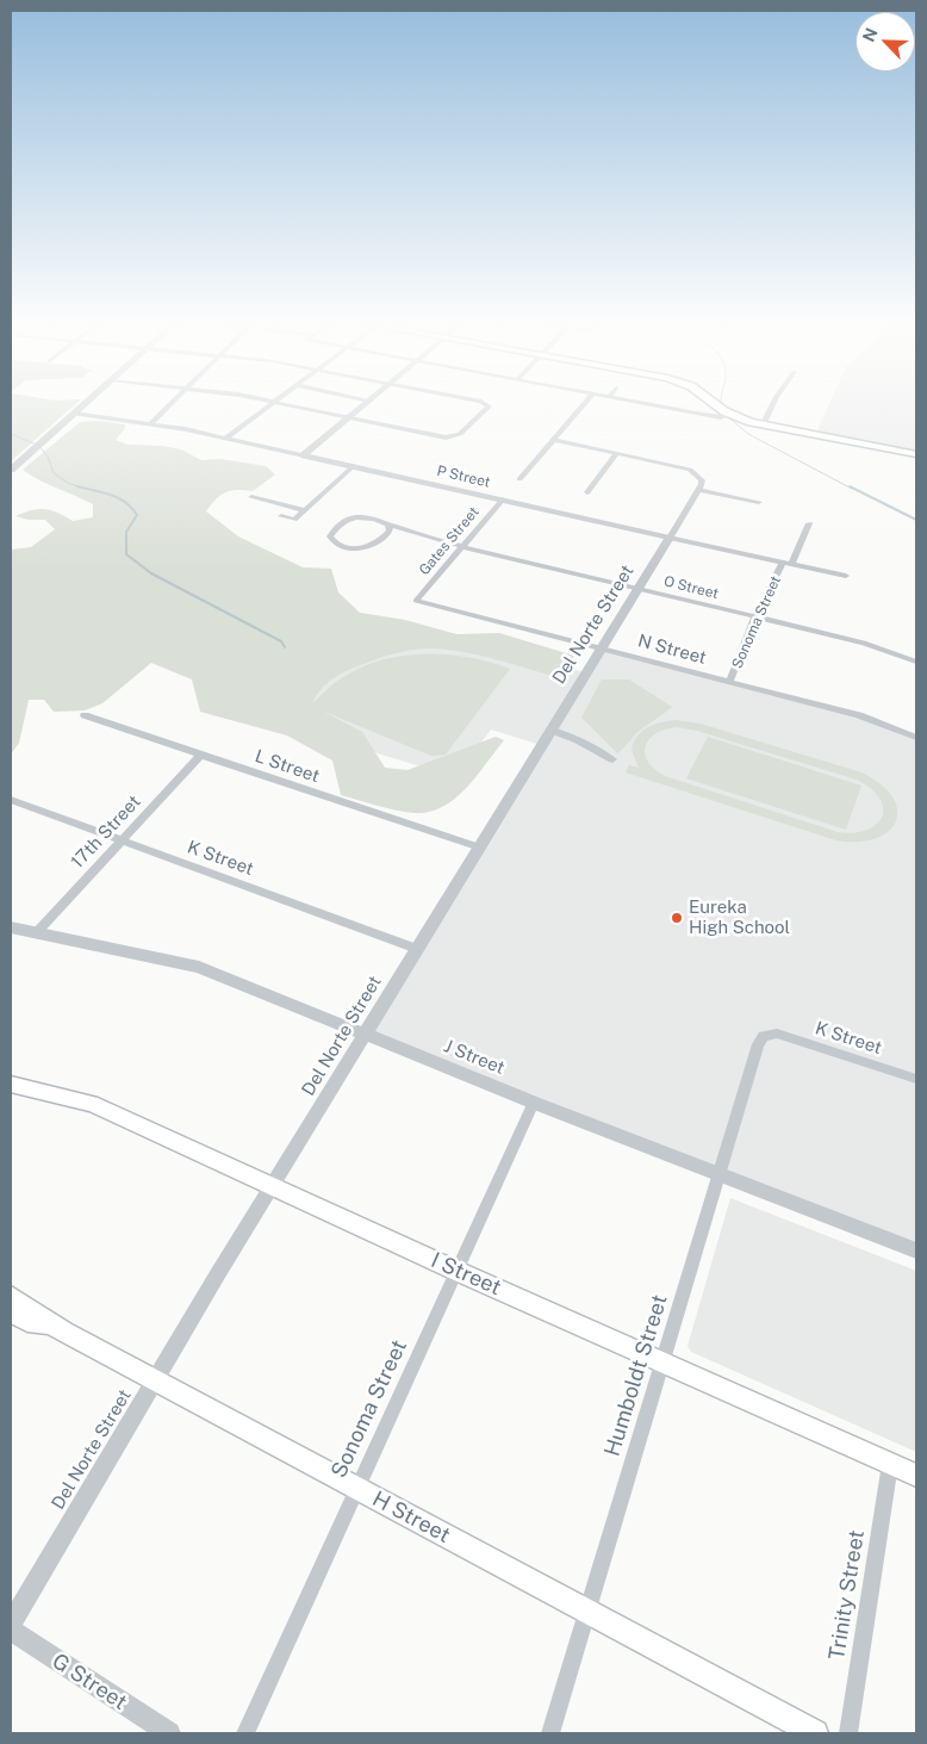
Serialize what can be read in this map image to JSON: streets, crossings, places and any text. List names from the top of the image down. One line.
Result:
{"streets":{"main road":["I Street","H Street"],"street":["P Street","Gates Street","O Street","Sonoma Street","Del Norte Street","N Street","L Street","17th Street","K Street","J Street","Humboldt Street","Trinity Street","G Street"]},"crossings":[["P Street","Gates Street"],["P Street","Sonoma Street"],["P Street","Del Norte Street"],["Gates Street","O Street"],["Gates Street","N Street"],["O Street","Sonoma Street"],["O Street","Del Norte Street"],["Sonoma Street","N Street"],["Sonoma Street","J Street"],["Sonoma Street","I Street"],["Sonoma Street","H Street"],["Del Norte Street","N Street"],["Del Norte Street","L Street"],["Del Norte Street","K Street"],["Del Norte Street","J Street"],["Del Norte Street","I Street"],["Del Norte Street","H Street"],["L Street","17th Street"],["17th Street","K Street"],["17th Street","J Street"],["K Street","Humboldt Street"],["J Street","Humboldt Street"],["I Street","Humboldt Street"],["I Street","Trinity Street"],["Humboldt Street","H Street"]],"places":["Eureka High School"],"north":"top left"}
